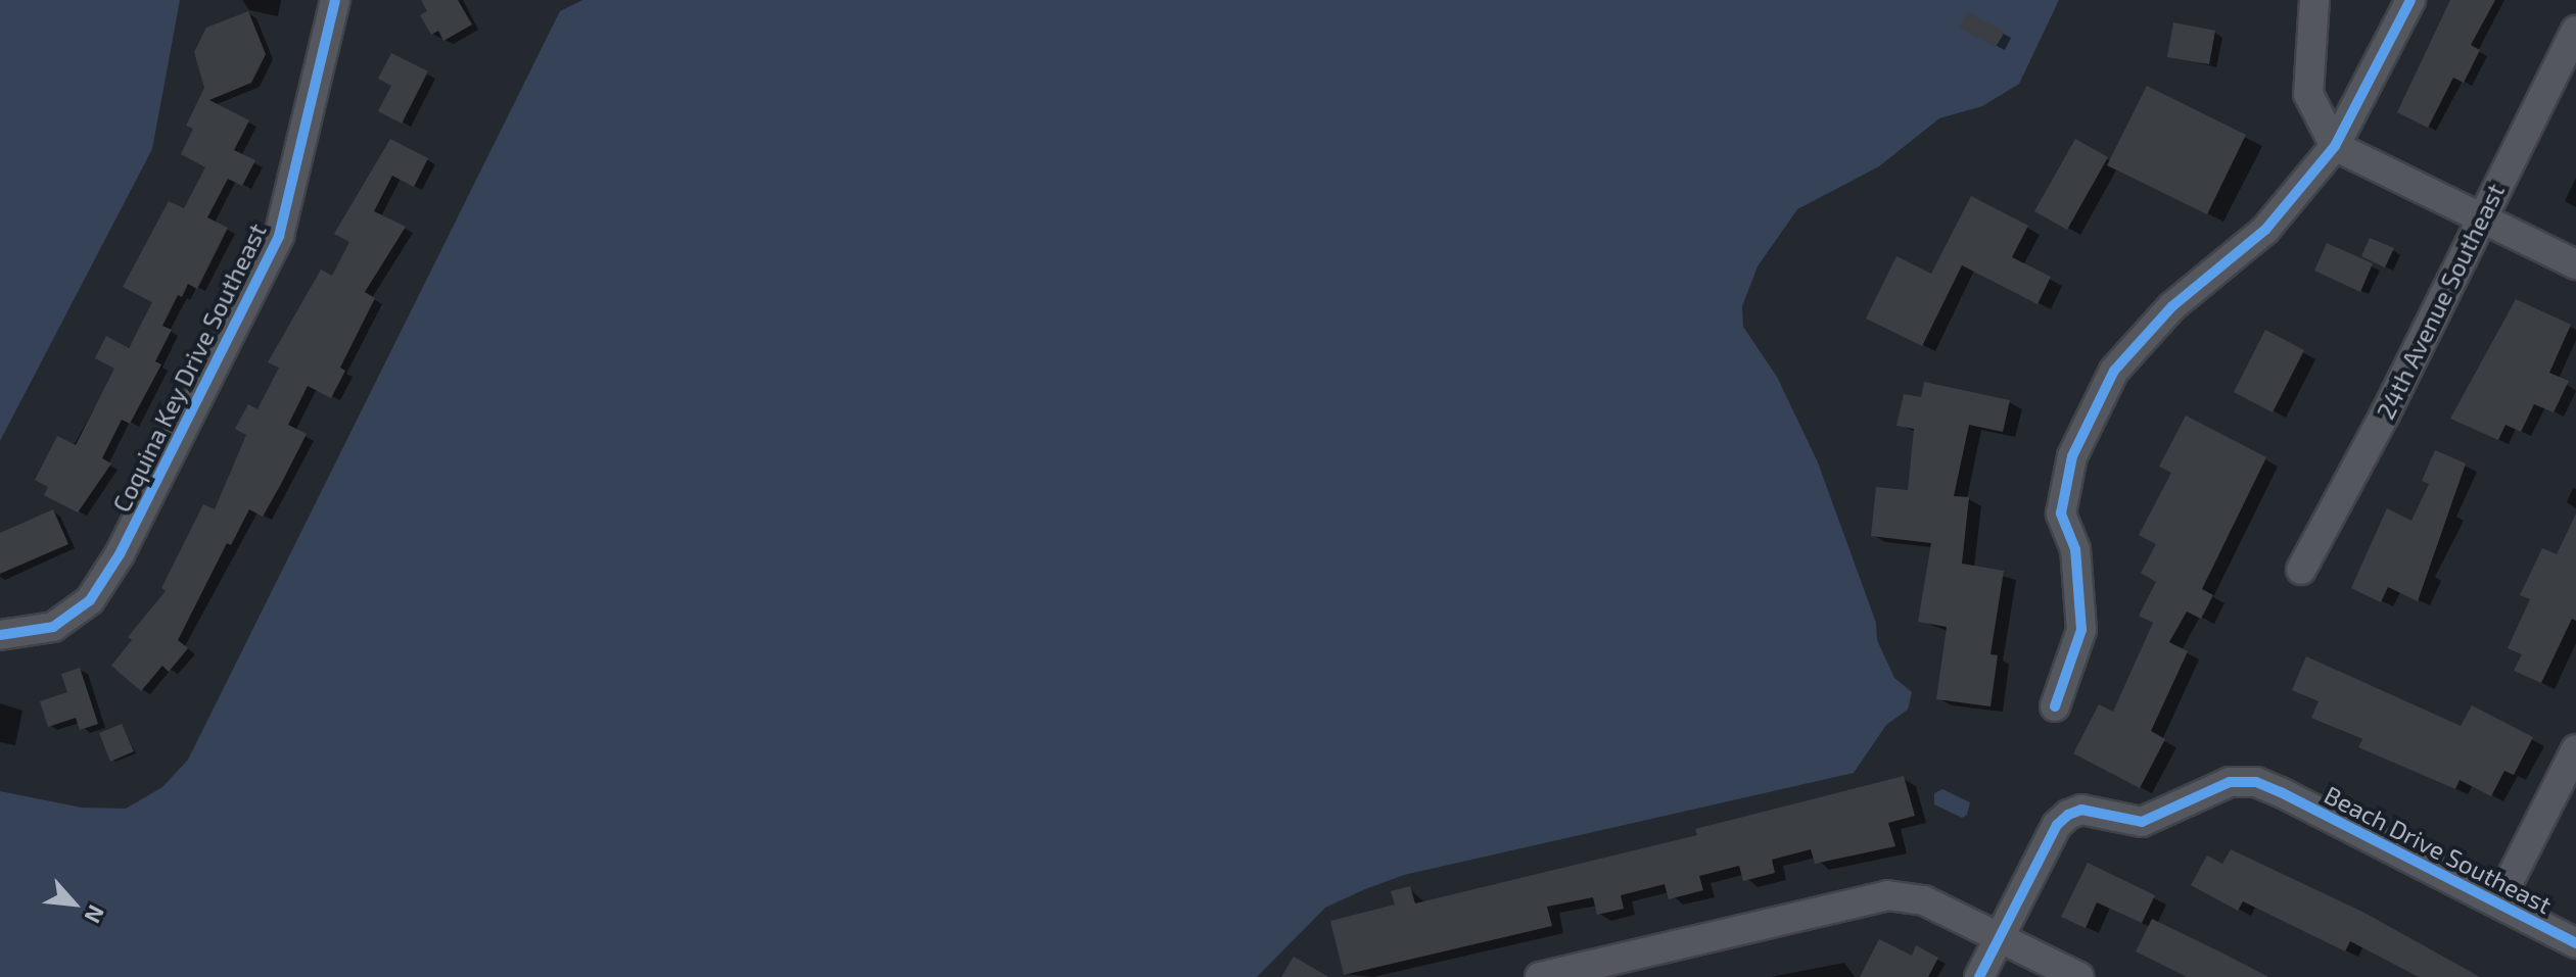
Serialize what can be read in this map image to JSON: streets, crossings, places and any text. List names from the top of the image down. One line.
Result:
{"streets":{"street":["24th Avenue Southeast","Coquina Key Drive Southeast","Beach Drive Southeast"]},"north":"bottom right"}
